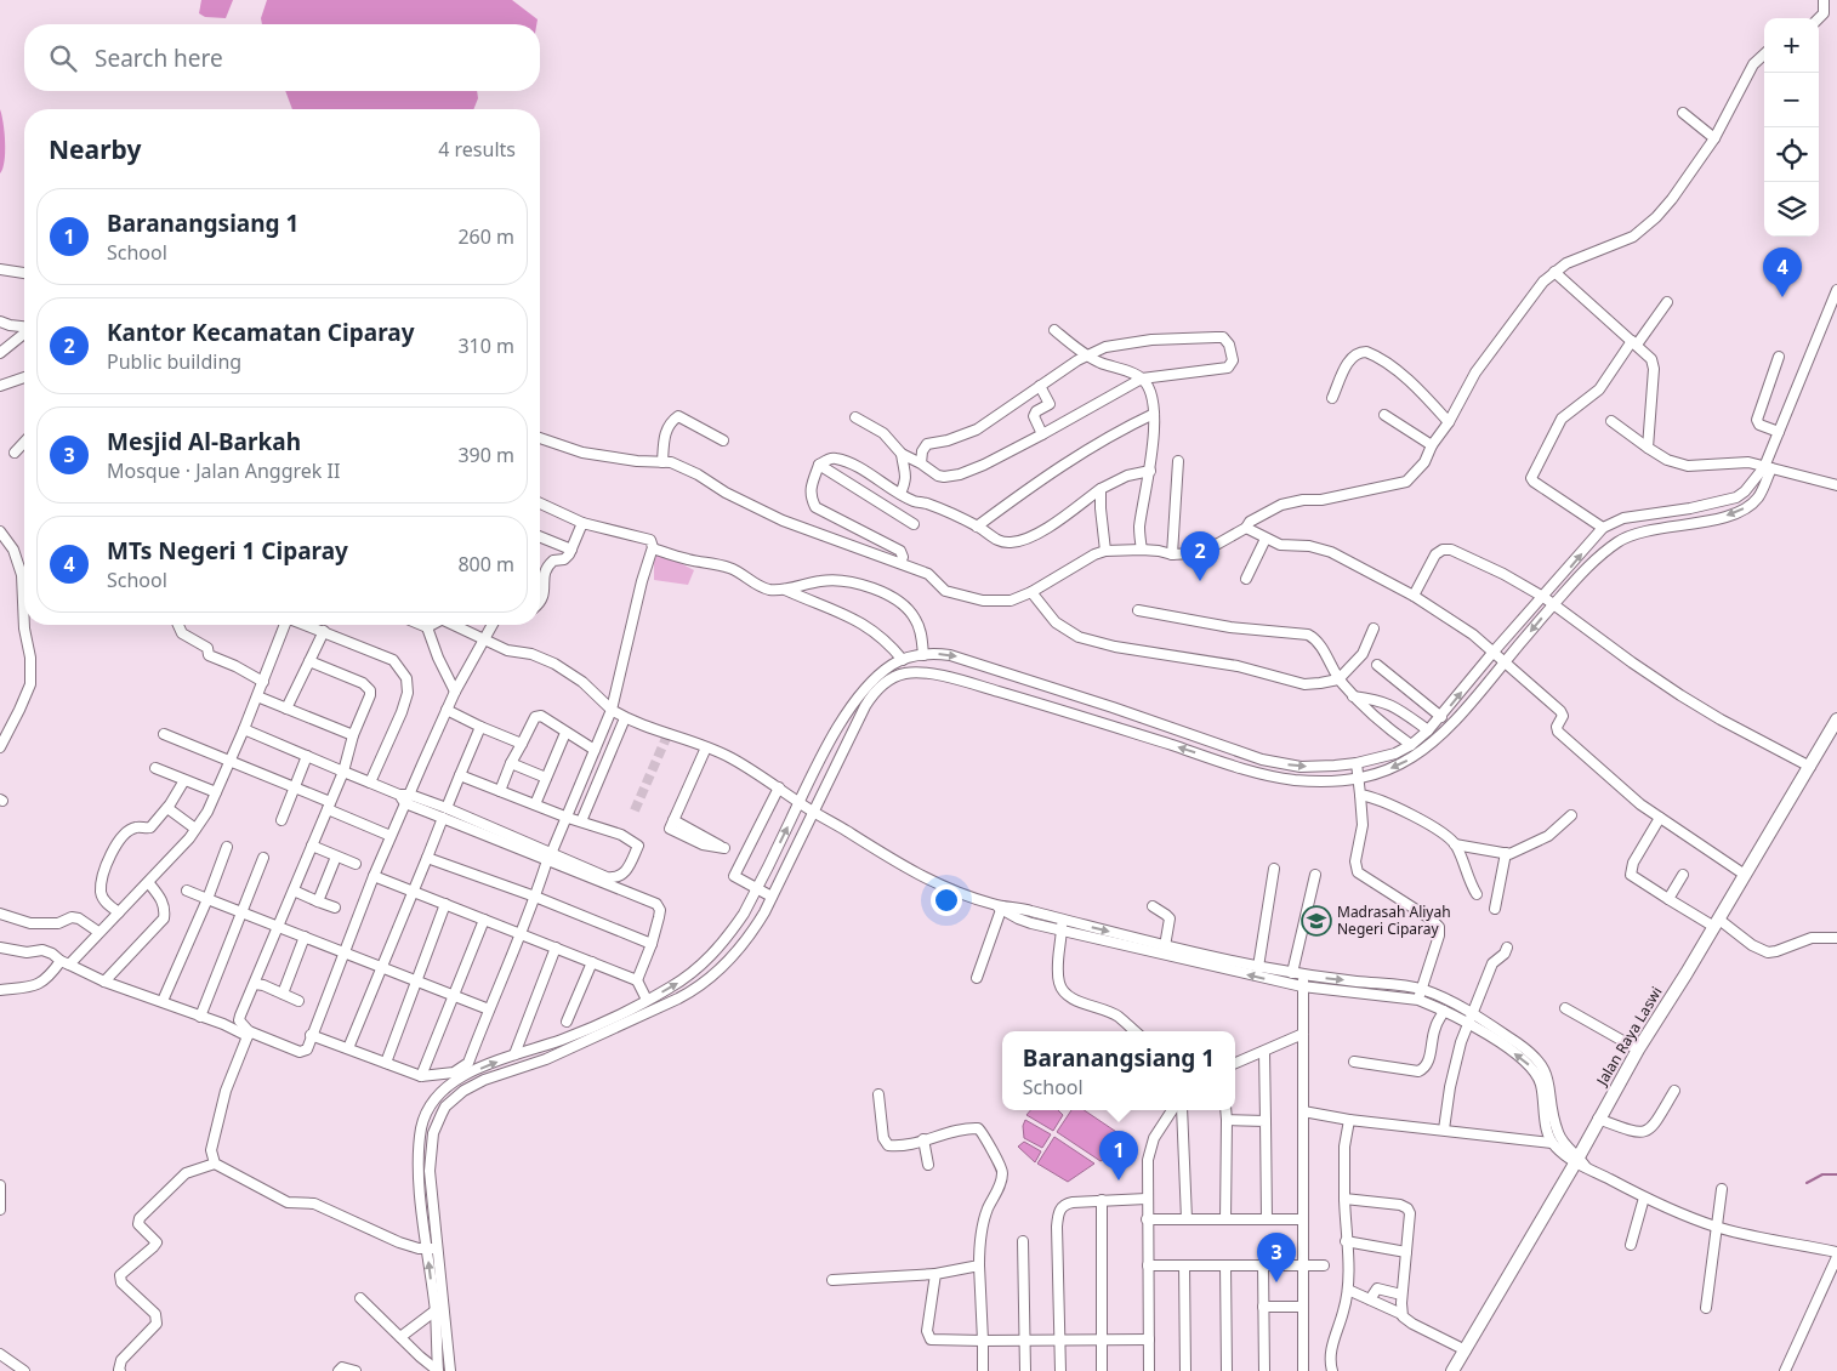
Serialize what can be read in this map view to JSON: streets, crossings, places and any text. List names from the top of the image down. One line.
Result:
{"streets":{"main road":["Jalan Raya Laswi"]},"places":{"school or university":["Madrasah Aliyah Negeri Ciparay"]},"page":{"map_buttons":["+","−"],"search":"Search here","heading":["Nearby","4 results"],"list":[{"mark":"1","name":"Baranangsiang 1","note":"School","value":"260 m"},{"mark":"2","name":"Kantor Kecamatan Ciparay","note":"Public building","value":"310 m"},{"mark":"3","name":"Mesjid Al-Barkah","note":"Mosque · Jalan Anggrek II","value":"390 m"},{"mark":"4","name":"MTs Negeri 1 Ciparay","note":"School","value":"800 m"}],"pins":["4","2","1","3"],"popup":["Baranangsiang 1","School"]}}
